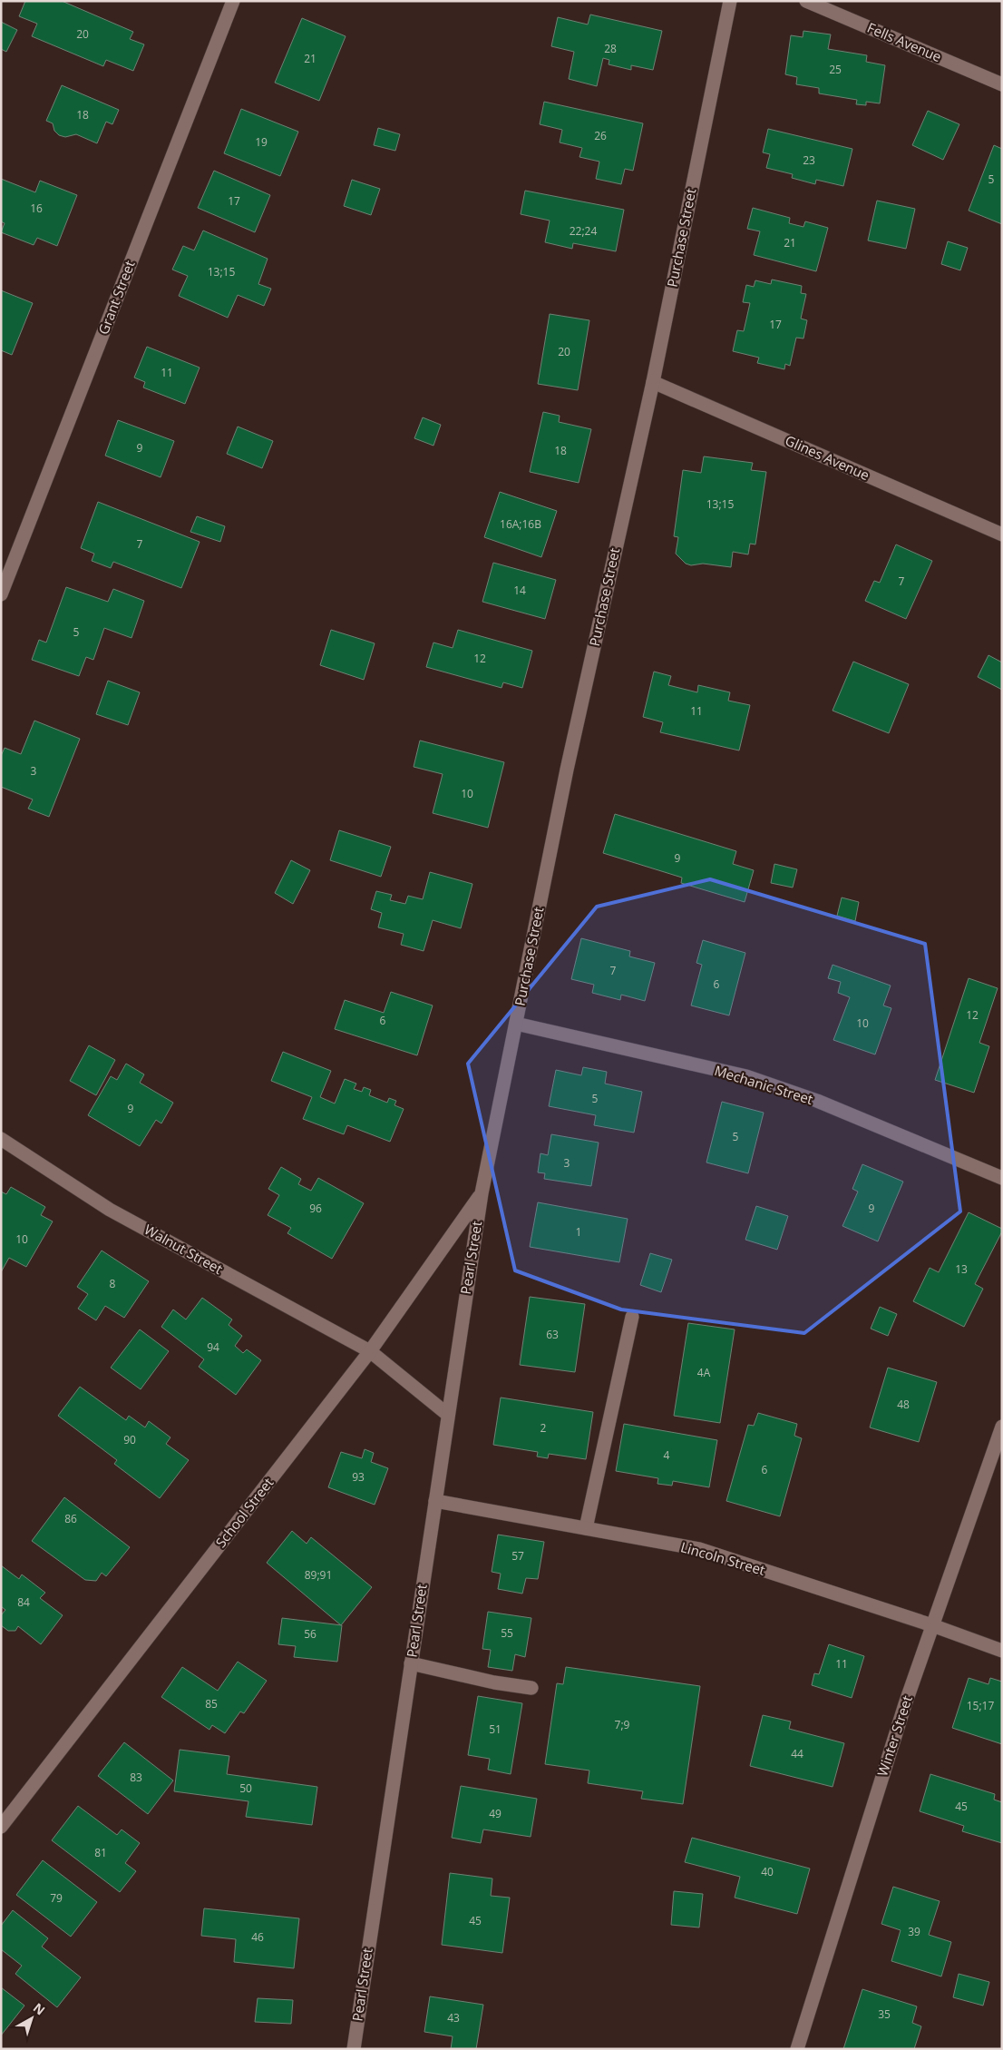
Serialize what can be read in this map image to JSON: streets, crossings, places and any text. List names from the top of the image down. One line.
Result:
{"streets":{"street":["Fells Avenue","Purchase Street","Grant Street","Glines Avenue","Mechanic Street","Walnut Street","Pearl Street","School Street","Lincoln Street","Winter Street"]},"crossings":[["Purchase Street","Glines Avenue"],["Purchase Street","Mechanic Street"],["Purchase Street","Pearl Street"],["Purchase Street","School Street"],["Walnut Street","Pearl Street"],["Walnut Street","School Street"],["Pearl Street","School Street"],["Pearl Street","Lincoln Street"],["Lincoln Street","Winter Street"]],"house_numbers":["20","28","21","25","18","26","19","23","5","17","16","22;24","21","13;15","17","20","11","9","18","13;15","16A;16B","7","7","14","5","12","11","3","10","9","7","6","12","6","10","5","9","5","3","96","9","1","10","13","8","63","94","4A","48","2","90","4","6","93","86","57","89;91","84","55","56","11","85","15;17","7;9","51","44","83","50","45","49","81","40","79","45","39","46","35","43"],"north":"top right"}
